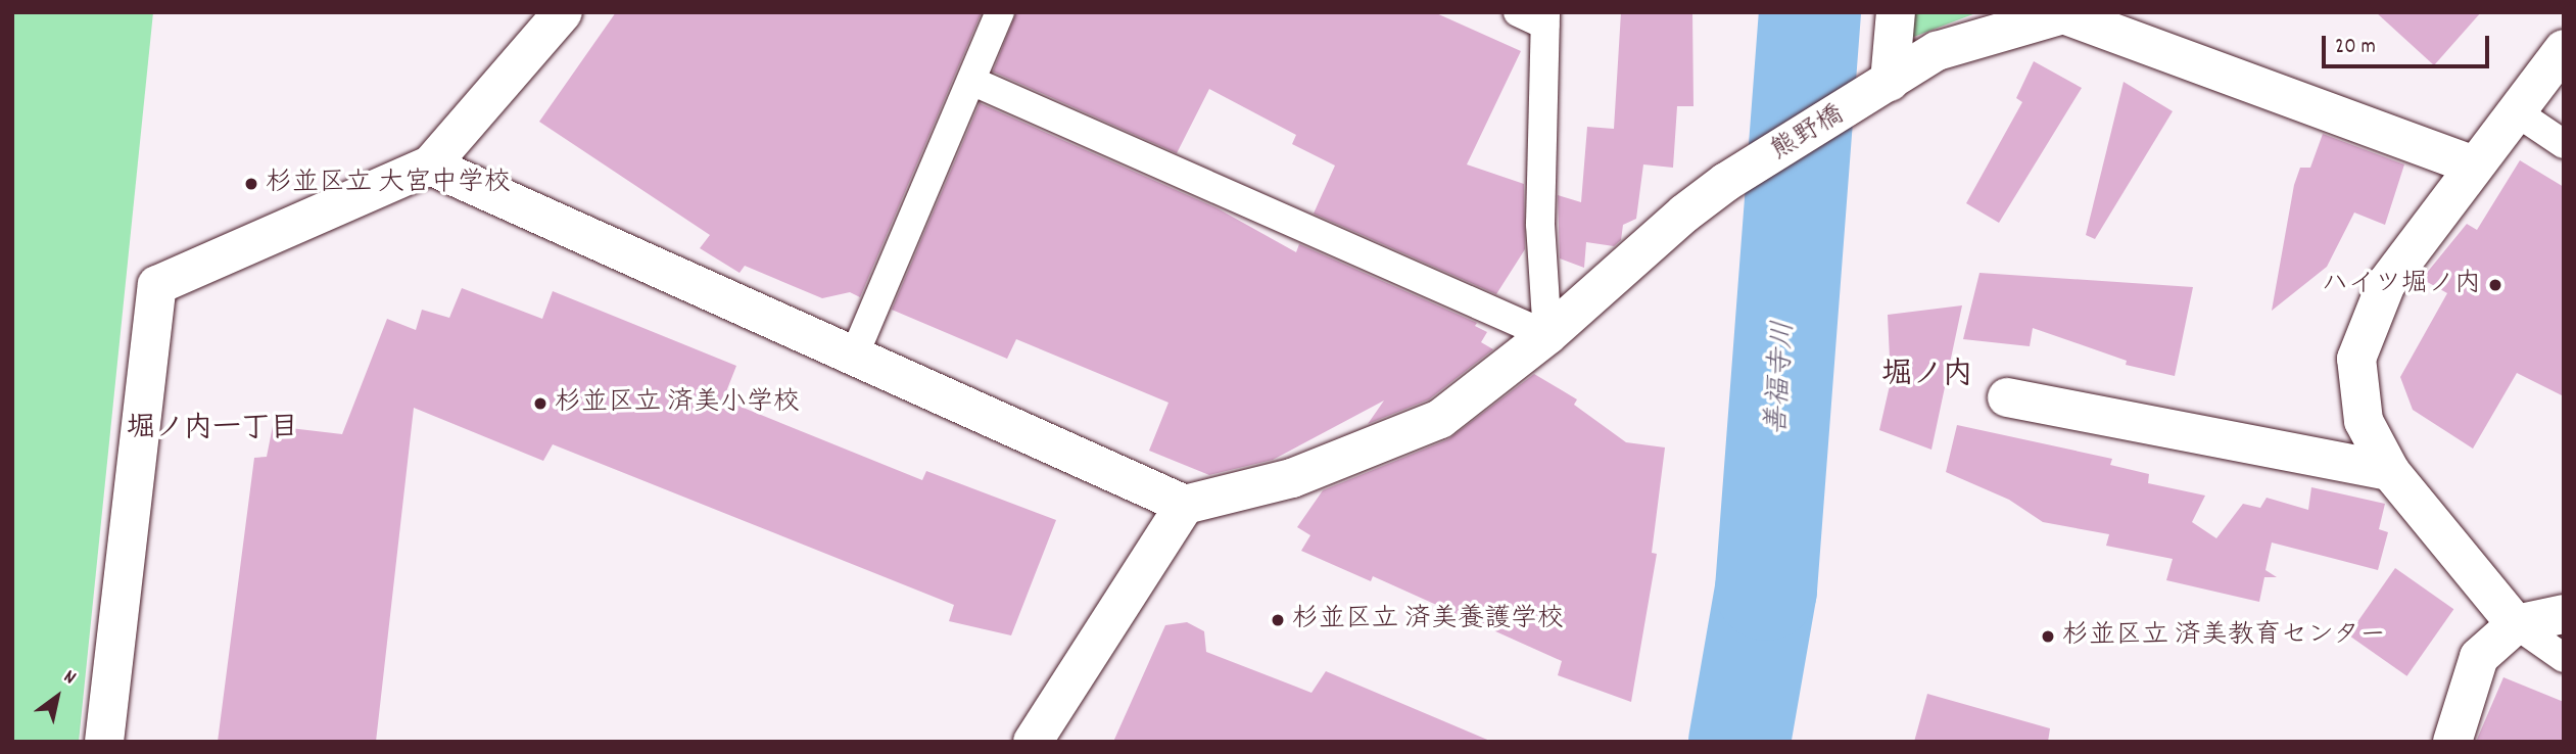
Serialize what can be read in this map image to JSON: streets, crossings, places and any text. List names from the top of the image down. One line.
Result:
{"streets":{"street":["熊野橋"]},"districts":["堀ノ内","堀ノ内一丁目"],"water":["善福寺川"],"places":["杉並区立 大宮中学校","ハイツ堀ノ内","杉並区立 済美小学校","杉並区立 済美養護学校","杉並区立 済美教育センター"],"scale_bar":"20 m","north":"top right"}
